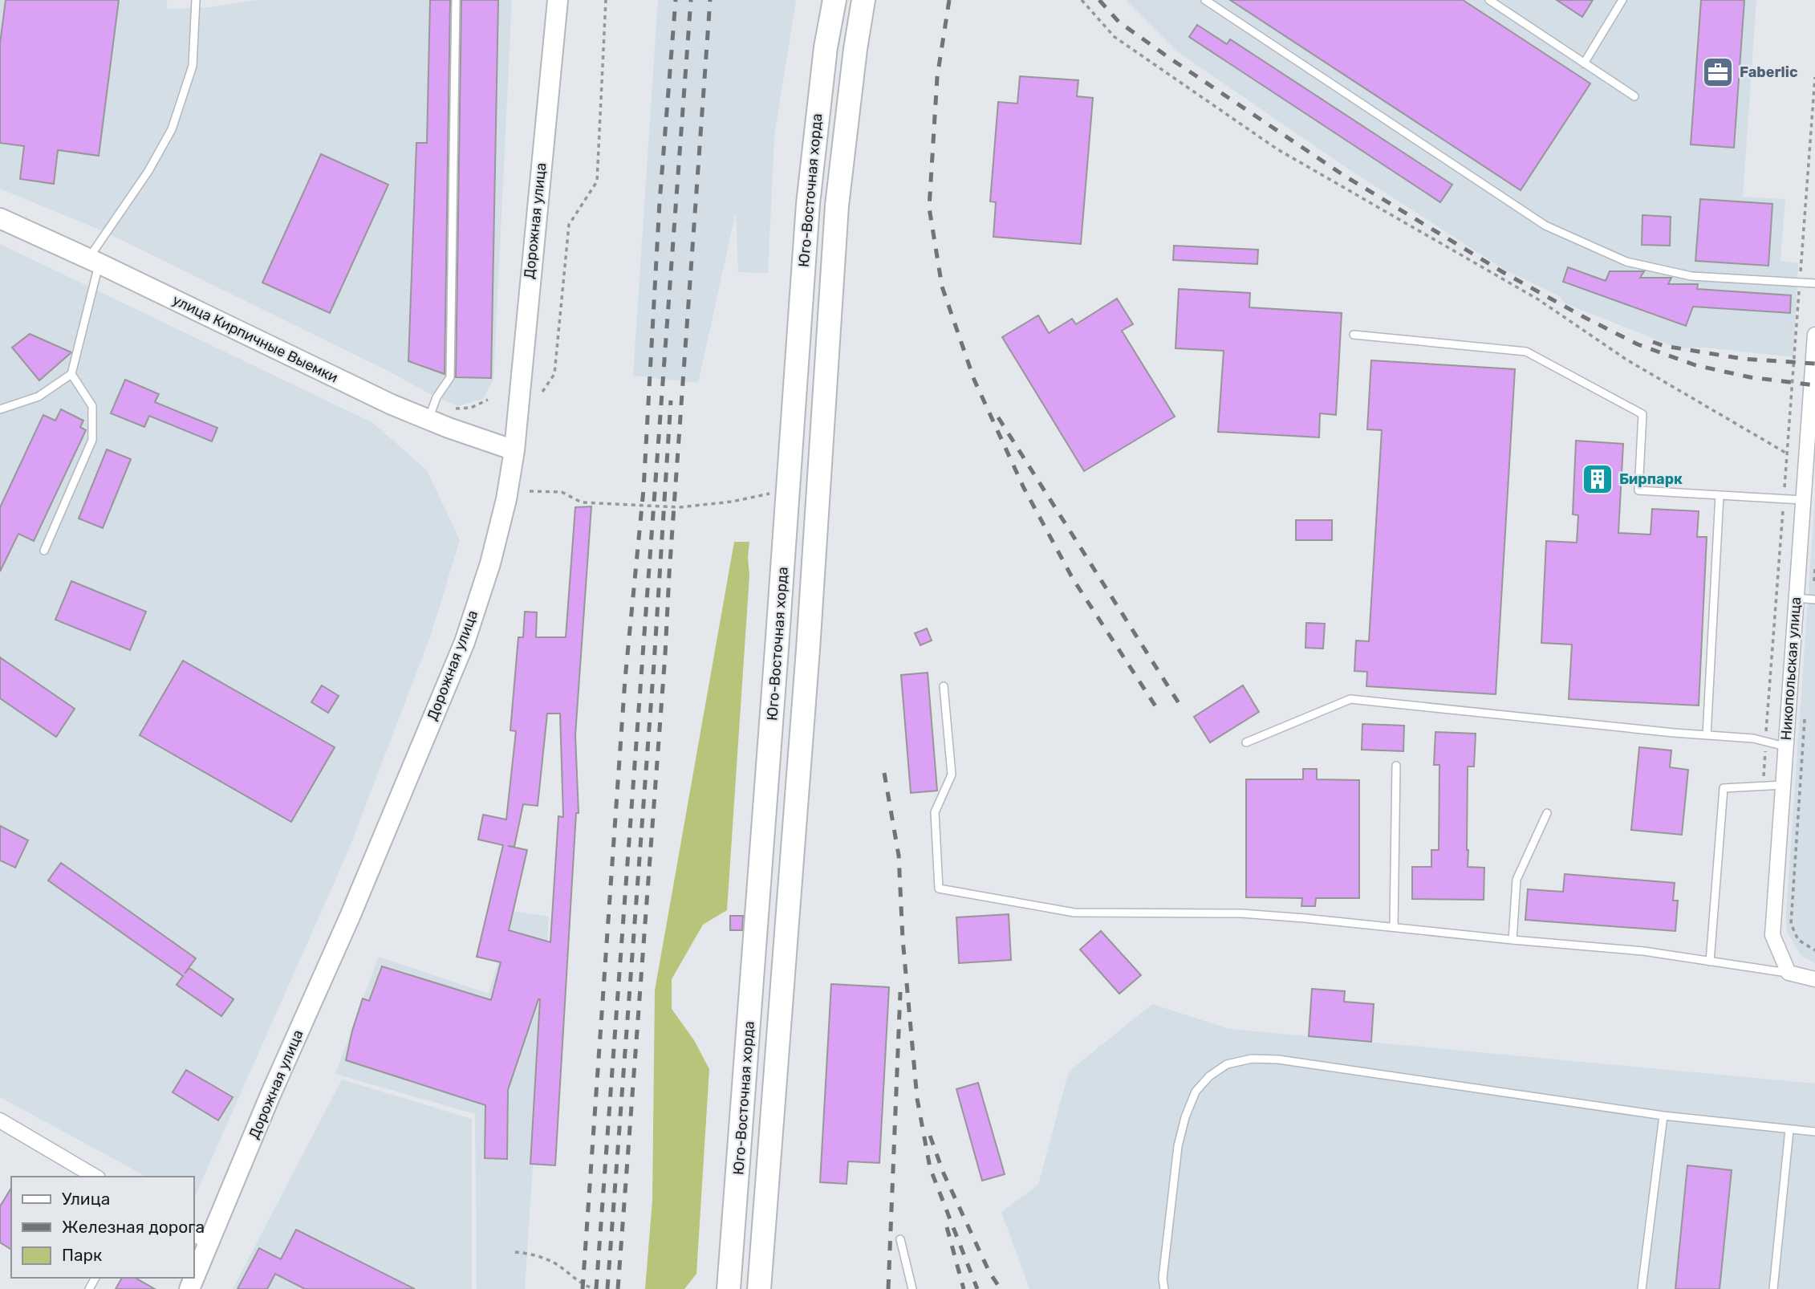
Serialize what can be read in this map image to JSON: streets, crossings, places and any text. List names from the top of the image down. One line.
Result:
{"streets":{"main road":["Юго-Восточная хорда","Дорожная улица","улица Кирпичные Выемки"],"street":["Никопольская улица"]},"crossings":[["Дорожная улица","улица Кирпичные Выемки"]],"places":{"office":["Faberlic"],"building":["Бирпарк"]},"legend":["Улица","Железная дорога","Парк"]}
